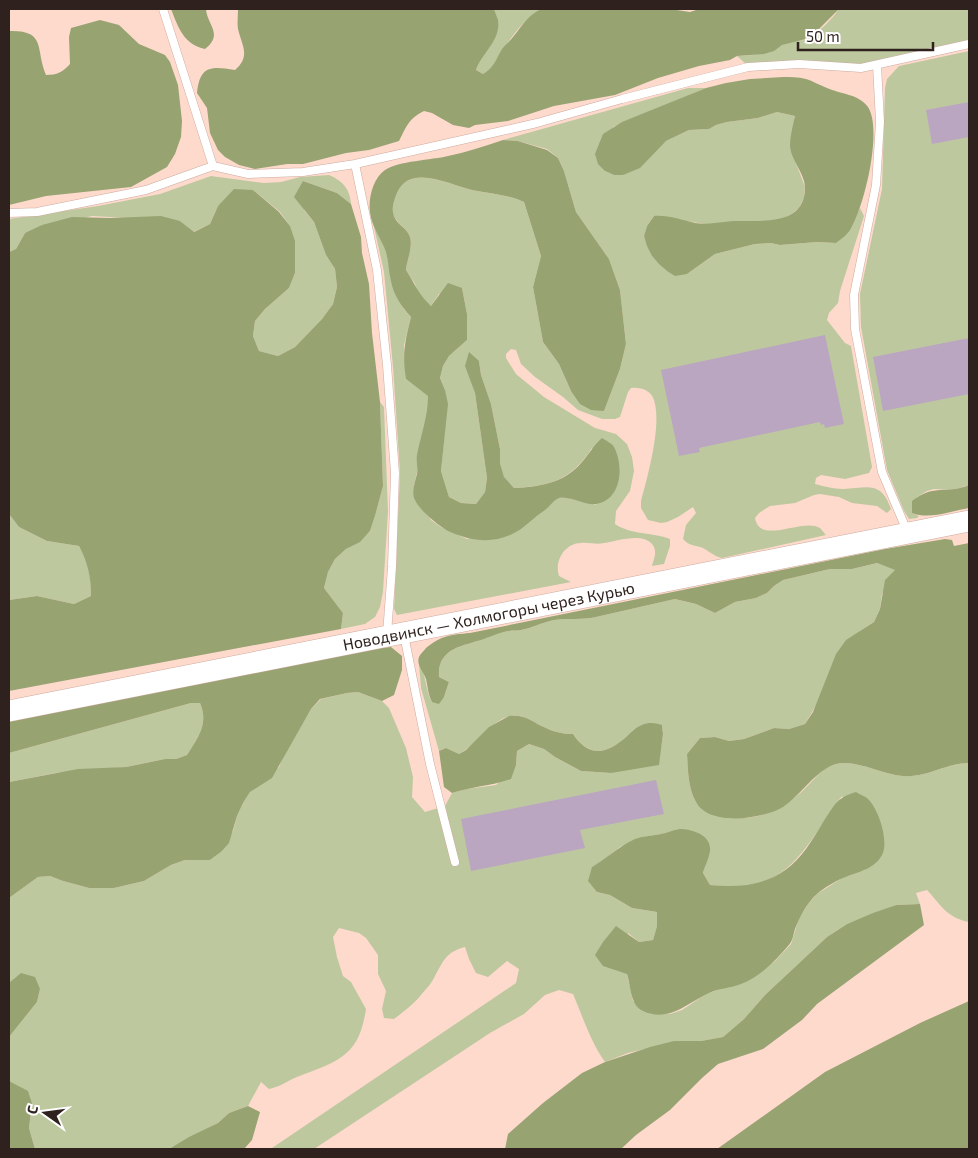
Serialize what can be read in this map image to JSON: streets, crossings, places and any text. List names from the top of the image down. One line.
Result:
{"streets":{"main road":["Новодвинск — Холмогоры через Курью"]},"scale_bar":"50 m","north":"left"}
